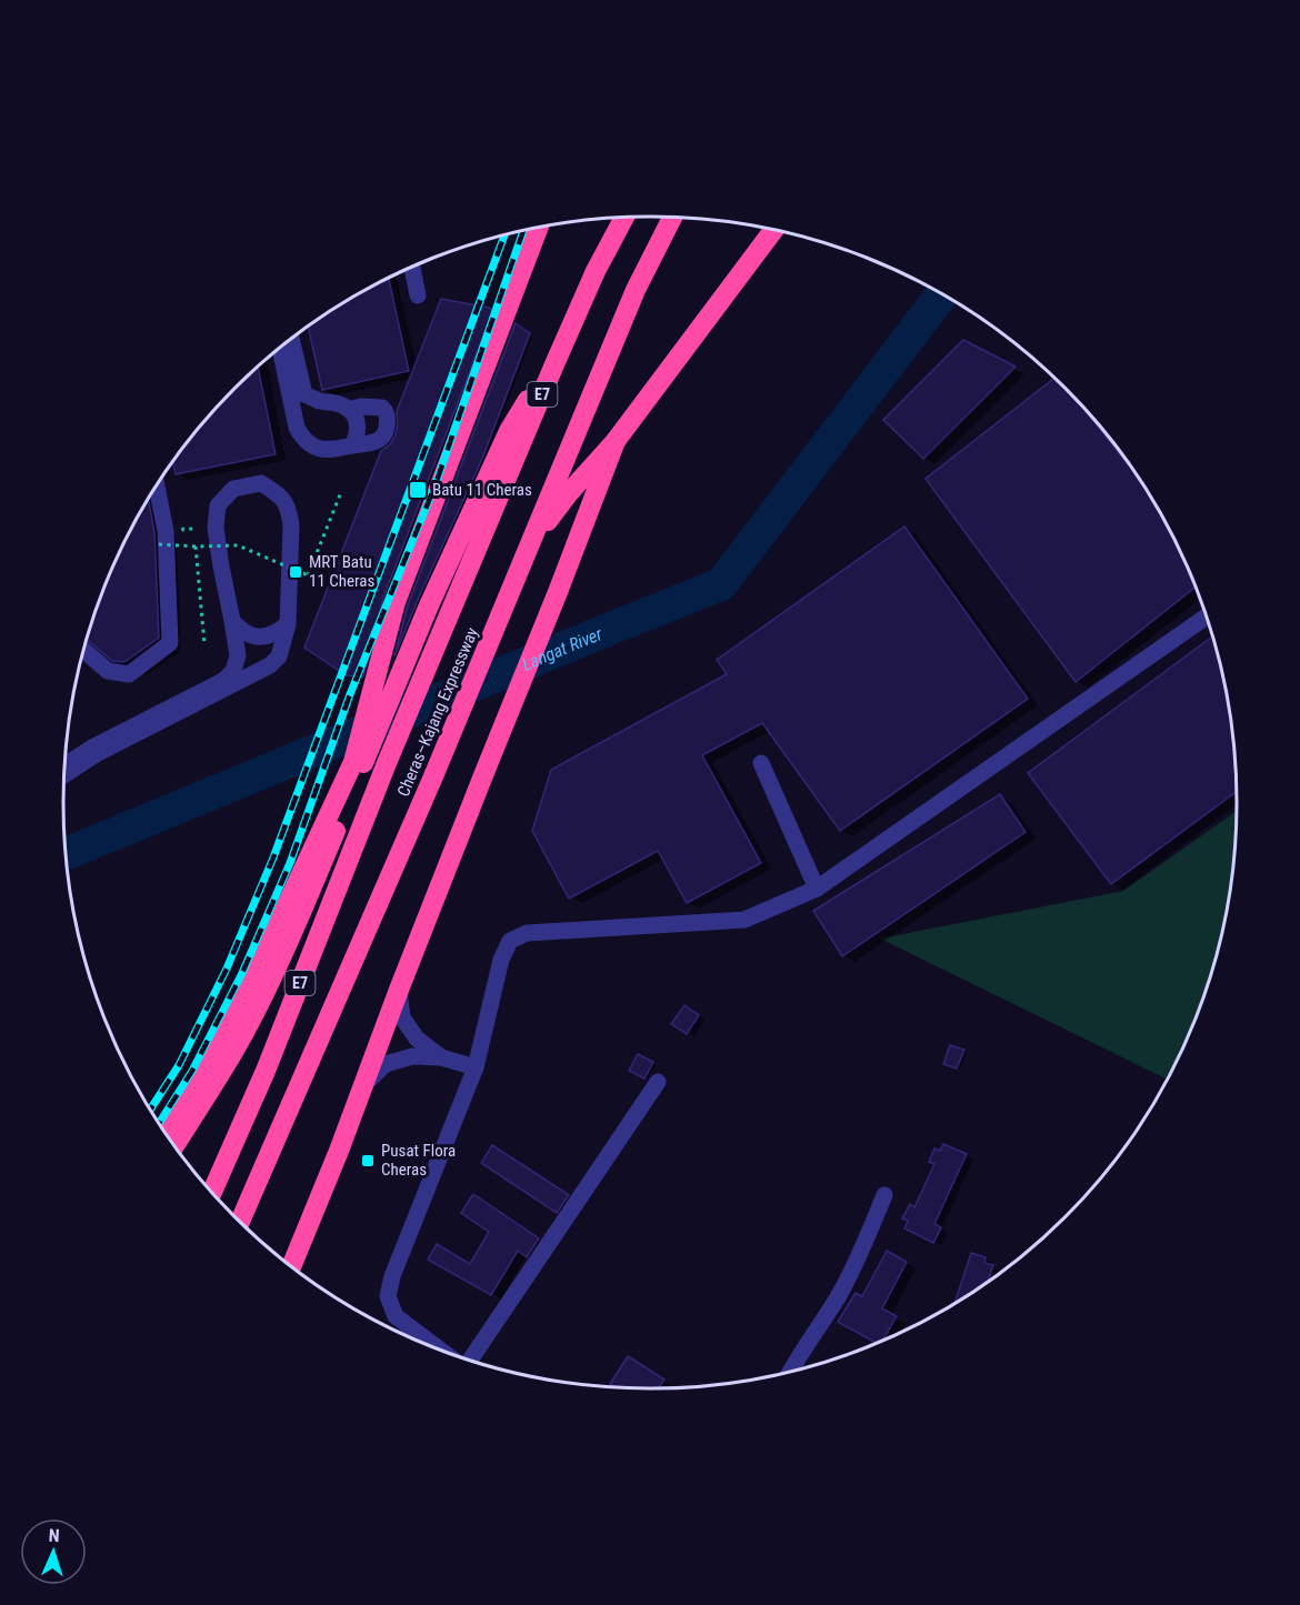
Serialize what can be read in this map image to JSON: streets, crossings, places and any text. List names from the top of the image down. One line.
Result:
{"streets":{"highway":["E7","Cheras–Kajang Expressway"]},"water":["Langat River"],"places":{"transit":["Batu 11 Cheras","MRT Batu 11 Cheras","Pusat Flora Cheras"]},"north":"top"}
